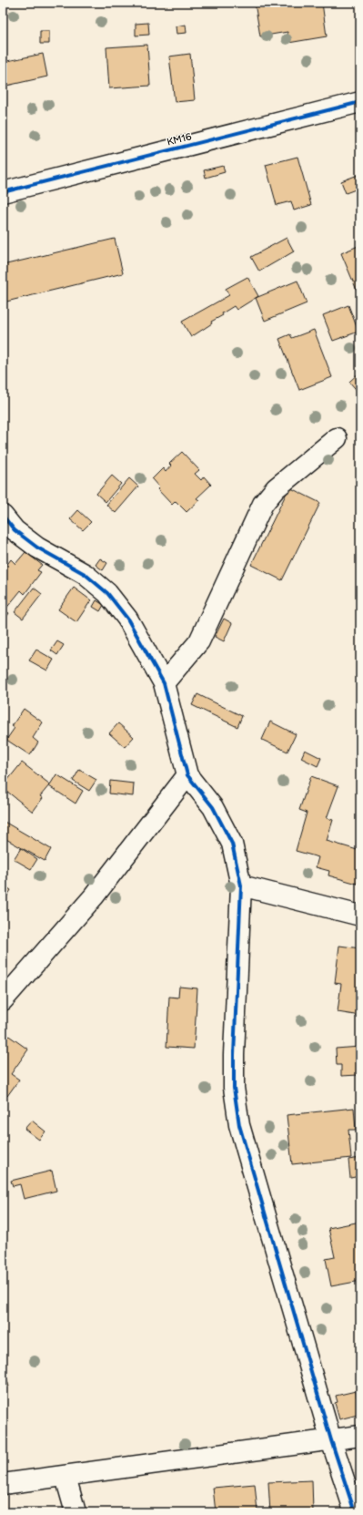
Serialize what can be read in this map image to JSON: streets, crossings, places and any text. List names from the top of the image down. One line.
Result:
{"streets":{"street":["KM16"]}}
